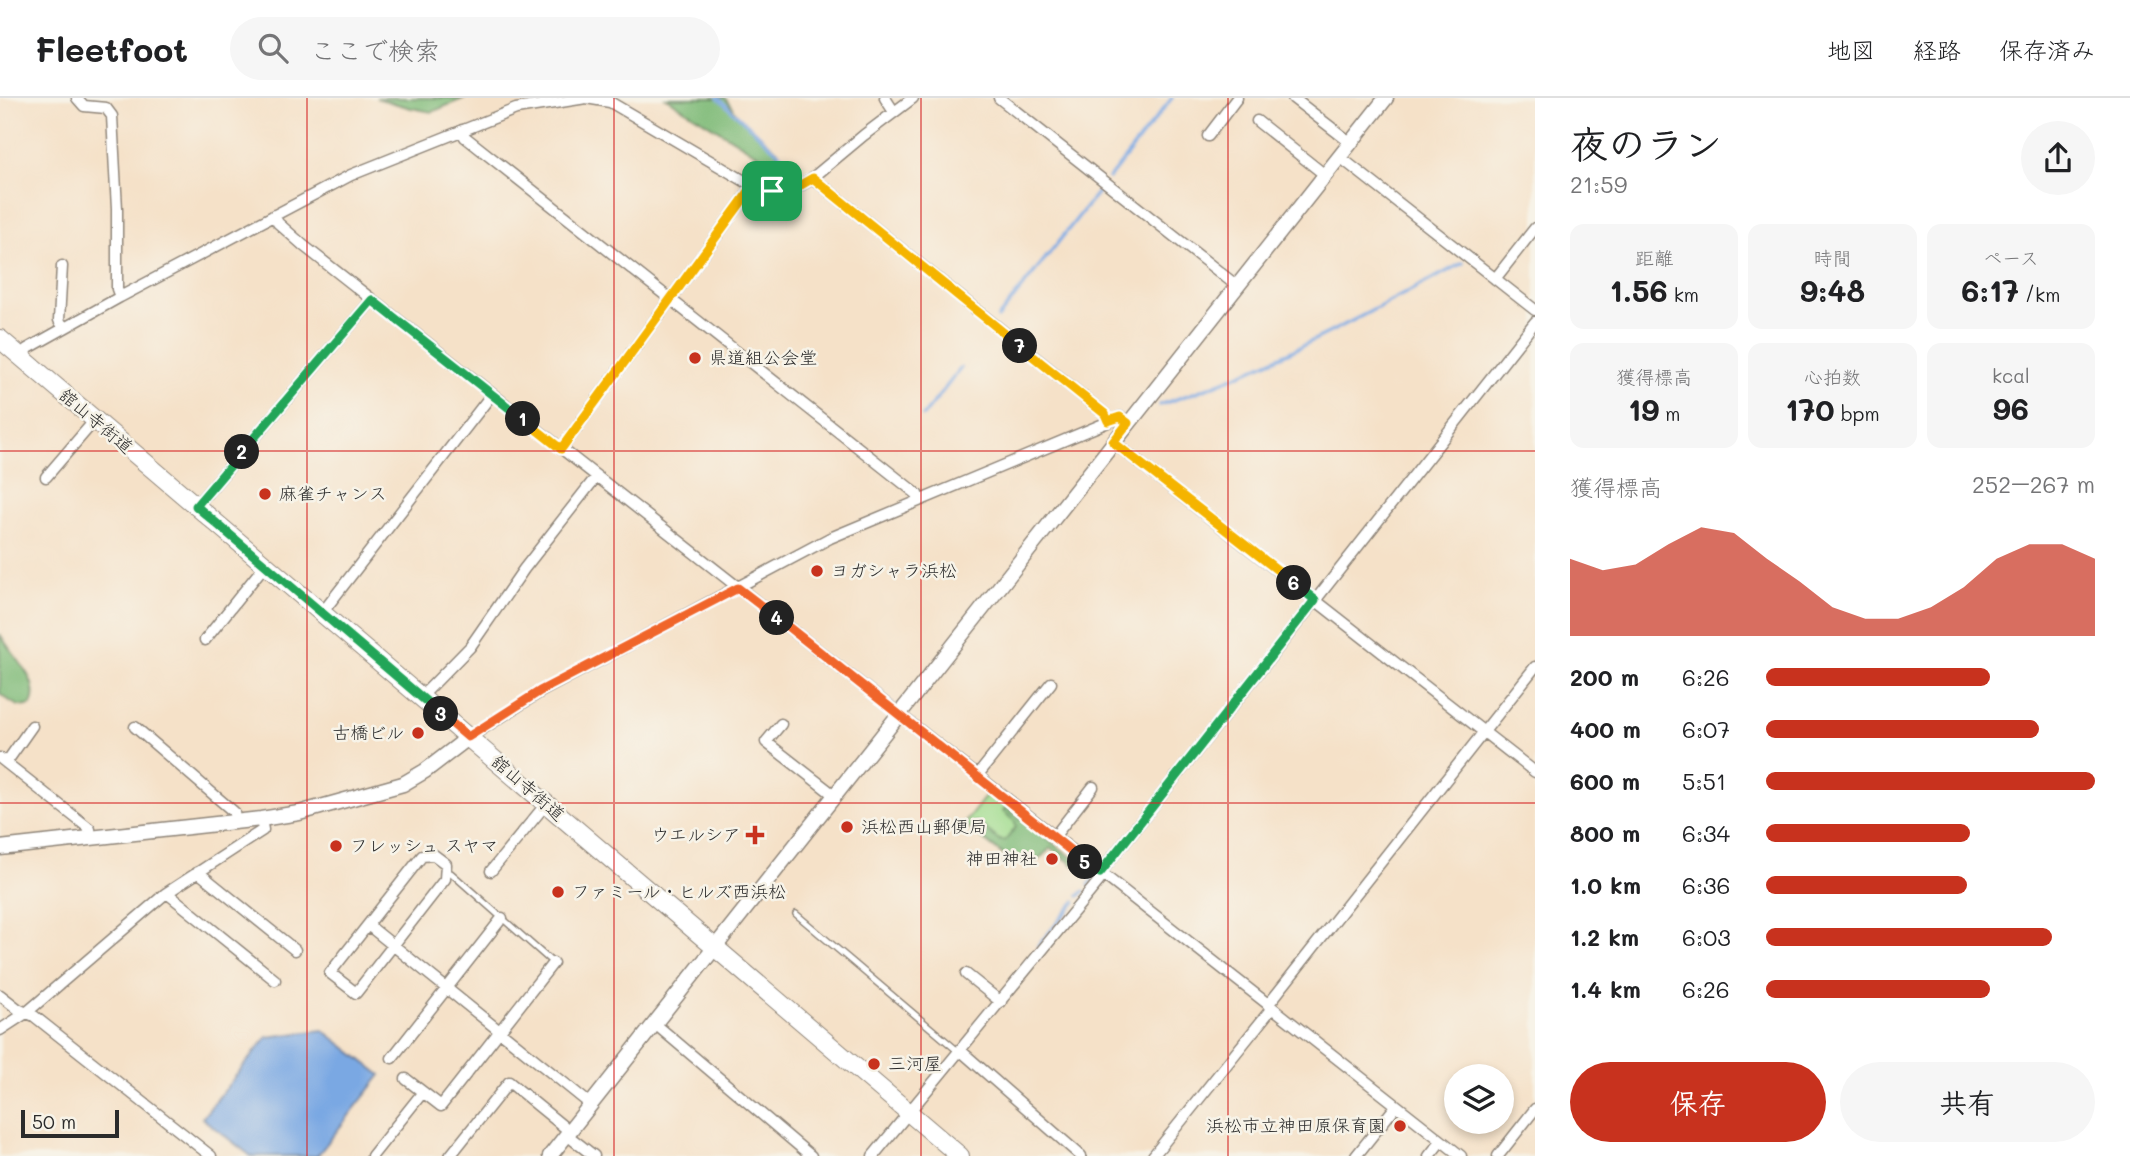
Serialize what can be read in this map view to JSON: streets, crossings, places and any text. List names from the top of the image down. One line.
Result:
{"streets":{"main road":["舘山寺街道"]},"places":{"other":["県道組公会堂","麻雀チャンス","ヨガシャラ浜松","古橋ビル","浜松西山郵便局","フレッシュ スヤマ","神田神社","ファミール・ヒルズ西浜松","三河屋","浜松市立神田原保育園"],"health":["ウエルシア"]},"scale_bar":"50 m","page":{"header":"Fleetfoot","search":"ここで検索","nav":["地図","経路","保存済み"],"heading":["夜のラン","21:59"],"stats":[["距離","1.56 km"],["時間","9:48"],["ペース","6:17 /km"],["獲得標高","19 m"],["心拍数","170 bpm"],["kcal","96"]],"pins":["7","1","2","6","4","3","5"],"chart":["獲得標高","252–267 m"],"list":[{"name":"200 m","note":"6:26"},{"name":"400 m","note":"6:07"},{"name":"600 m","note":"5:51"},{"name":"800 m","note":"6:34"},{"name":"1.0 km","note":"6:36"},{"name":"1.2 km","note":"6:03"},{"name":"1.4 km","note":"6:26"}],"buttons":["保存","共有"],"scale":"50 m"}}
